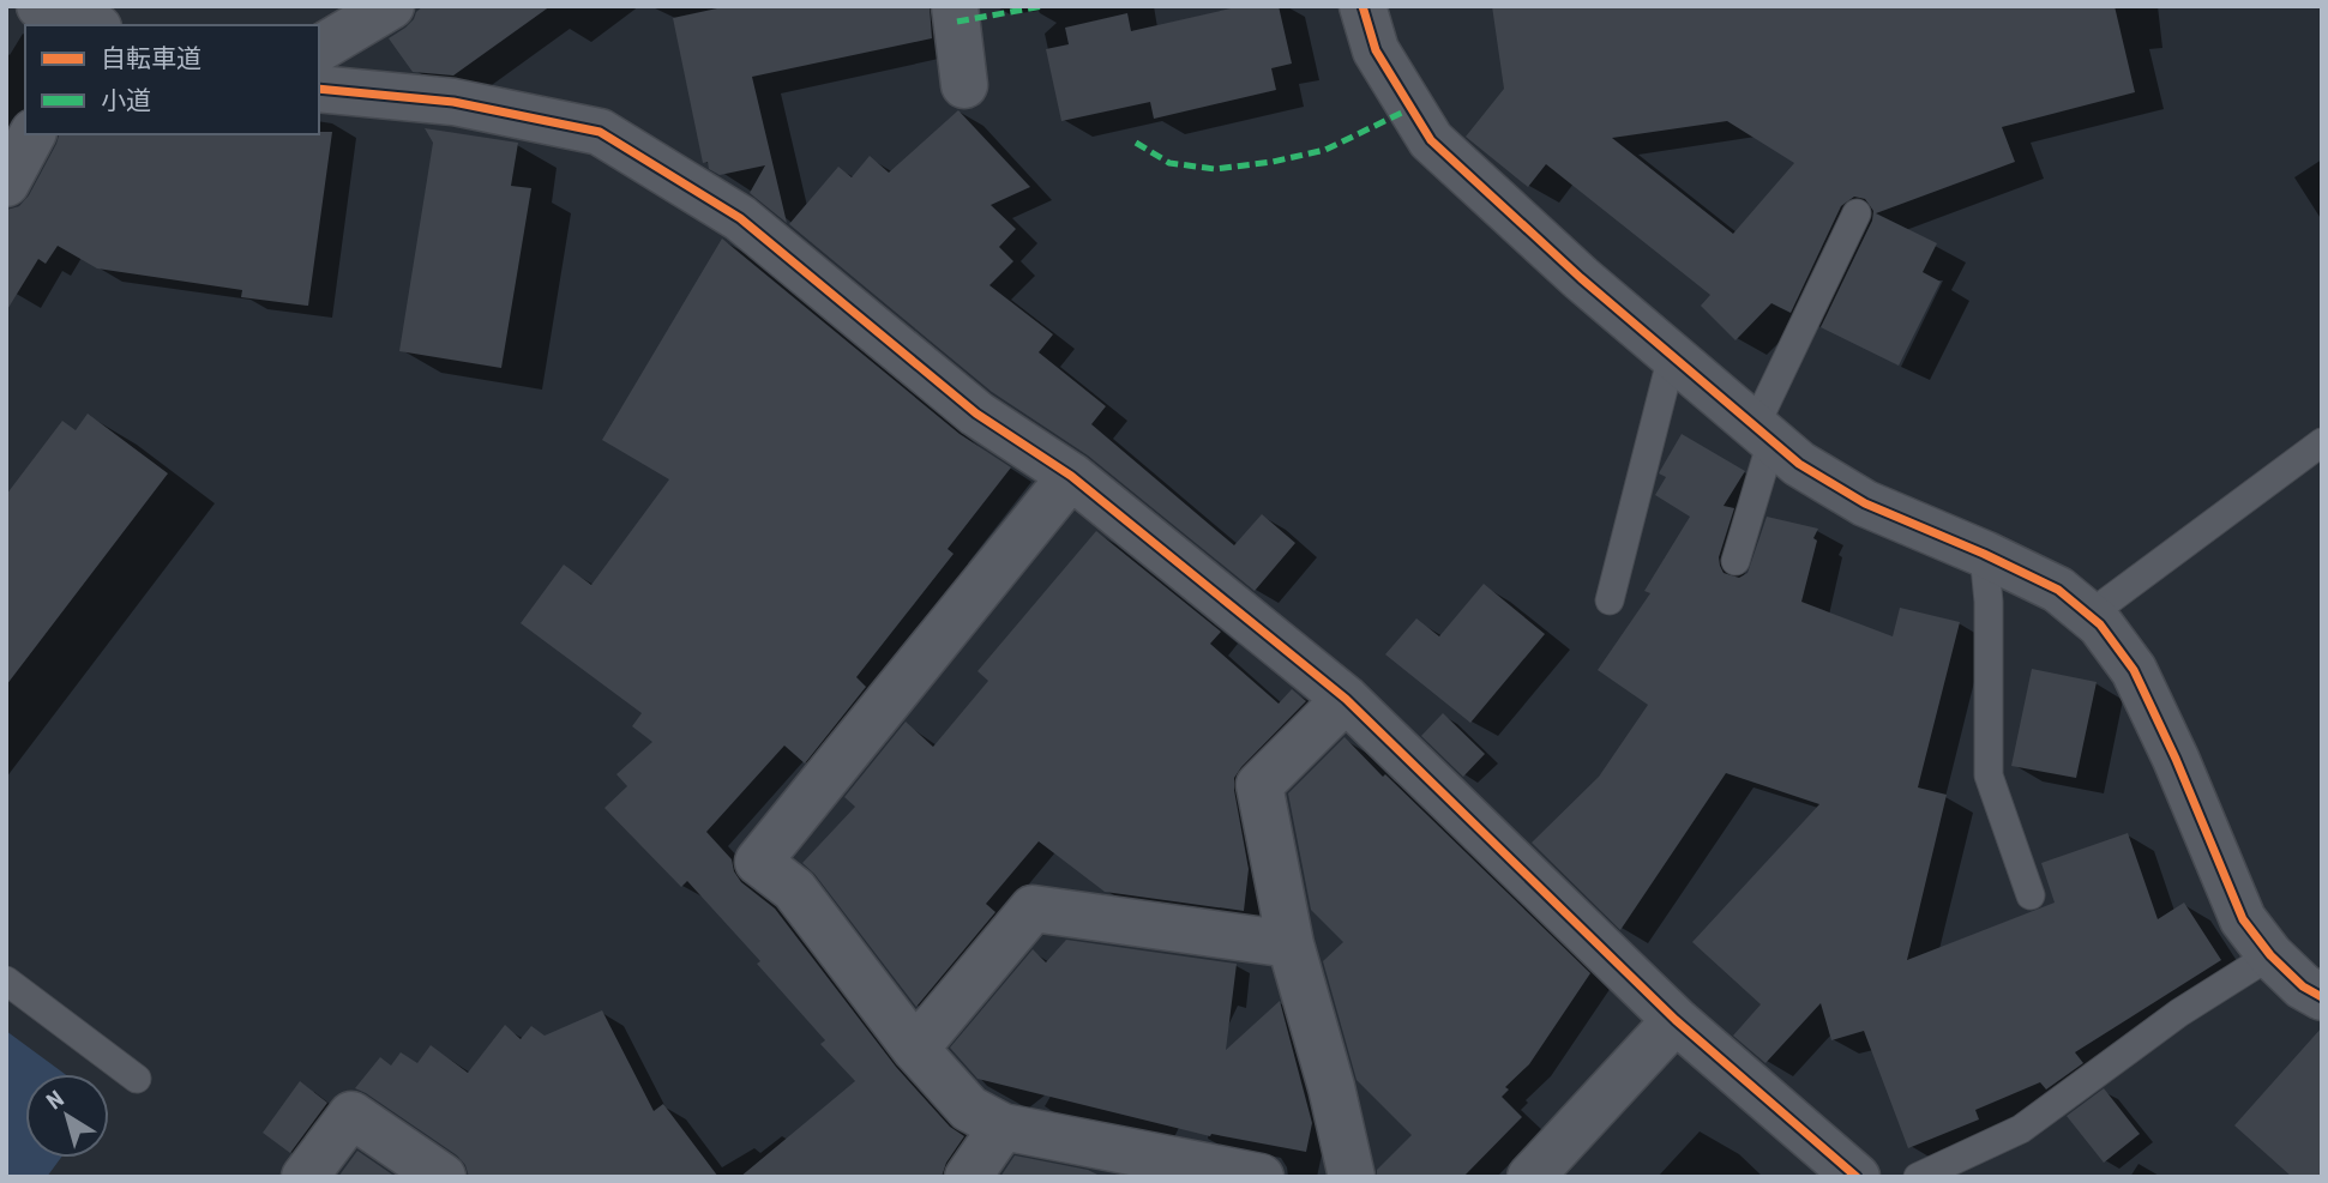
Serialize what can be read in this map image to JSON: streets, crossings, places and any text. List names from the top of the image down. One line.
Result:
{"legend":["自転車道","小道"],"north":"top left"}
